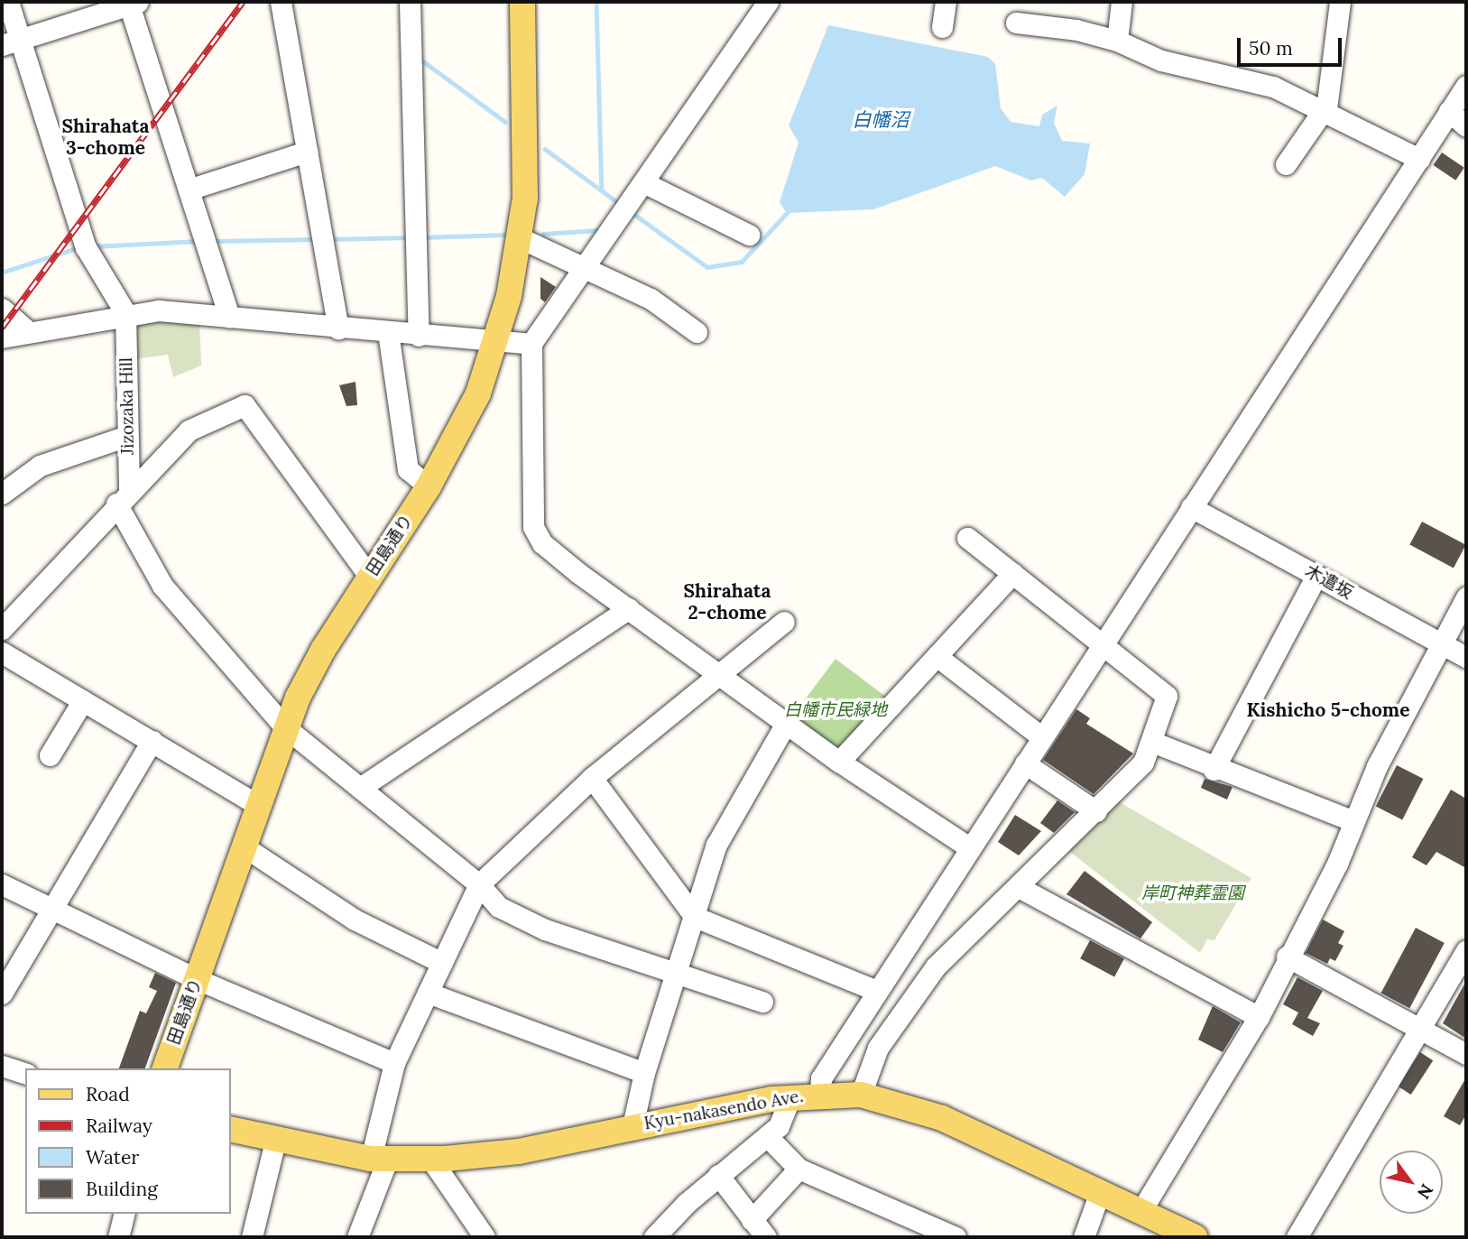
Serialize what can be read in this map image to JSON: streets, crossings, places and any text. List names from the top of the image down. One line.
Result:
{"streets":{"main road":["田島通り","Kyu-nakasendo Ave."],"street":["Jizozaka Hill","木遣坂"]},"districts":["Shirahata 3-chome","Shirahata 2-chome","Kishicho 5-chome"],"water":["白幡沼"],"parks":["白幡市民緑地","岸町神葬霊園"],"legend":["Road","Railway","Water","Building"],"scale_bar":"50 m","north":"bottom right"}
